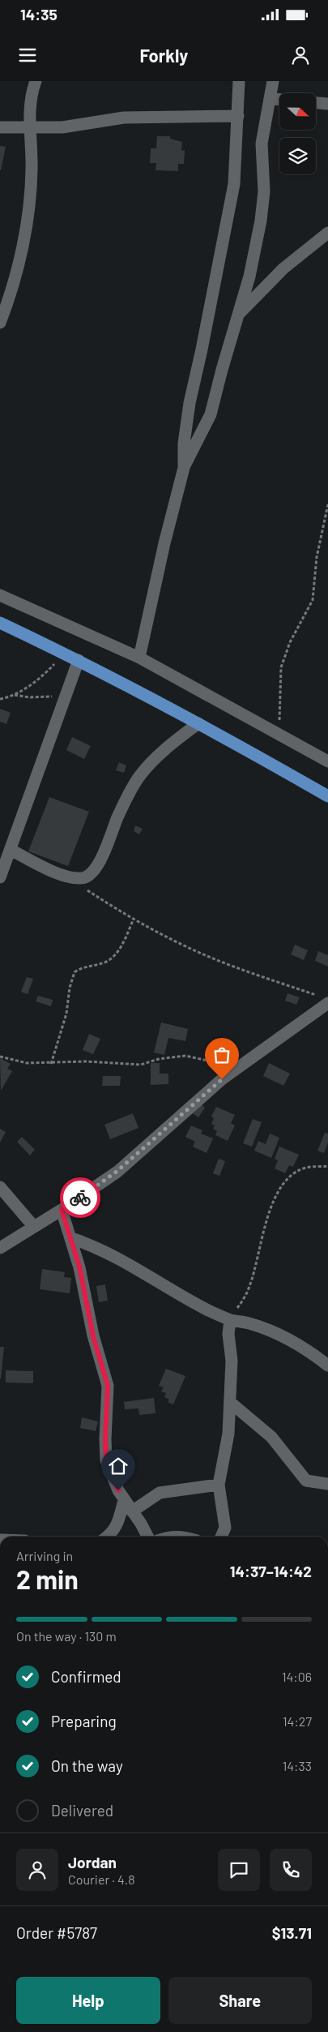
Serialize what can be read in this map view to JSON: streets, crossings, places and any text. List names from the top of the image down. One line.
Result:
{"north":"right","page":{"status":"14:35","header":"Forkly","heading":["2 min","Arriving in","14:37–14:42"],"panel":["Jordan","Courier · 4.8","Order #5787","$13.71"],"bar":"On the way · 130 m","list":[["Confirmed","14:06"],["Preparing","14:27"],["On the way","14:33"],"Delivered"],"buttons":["Help","Share"]}}
